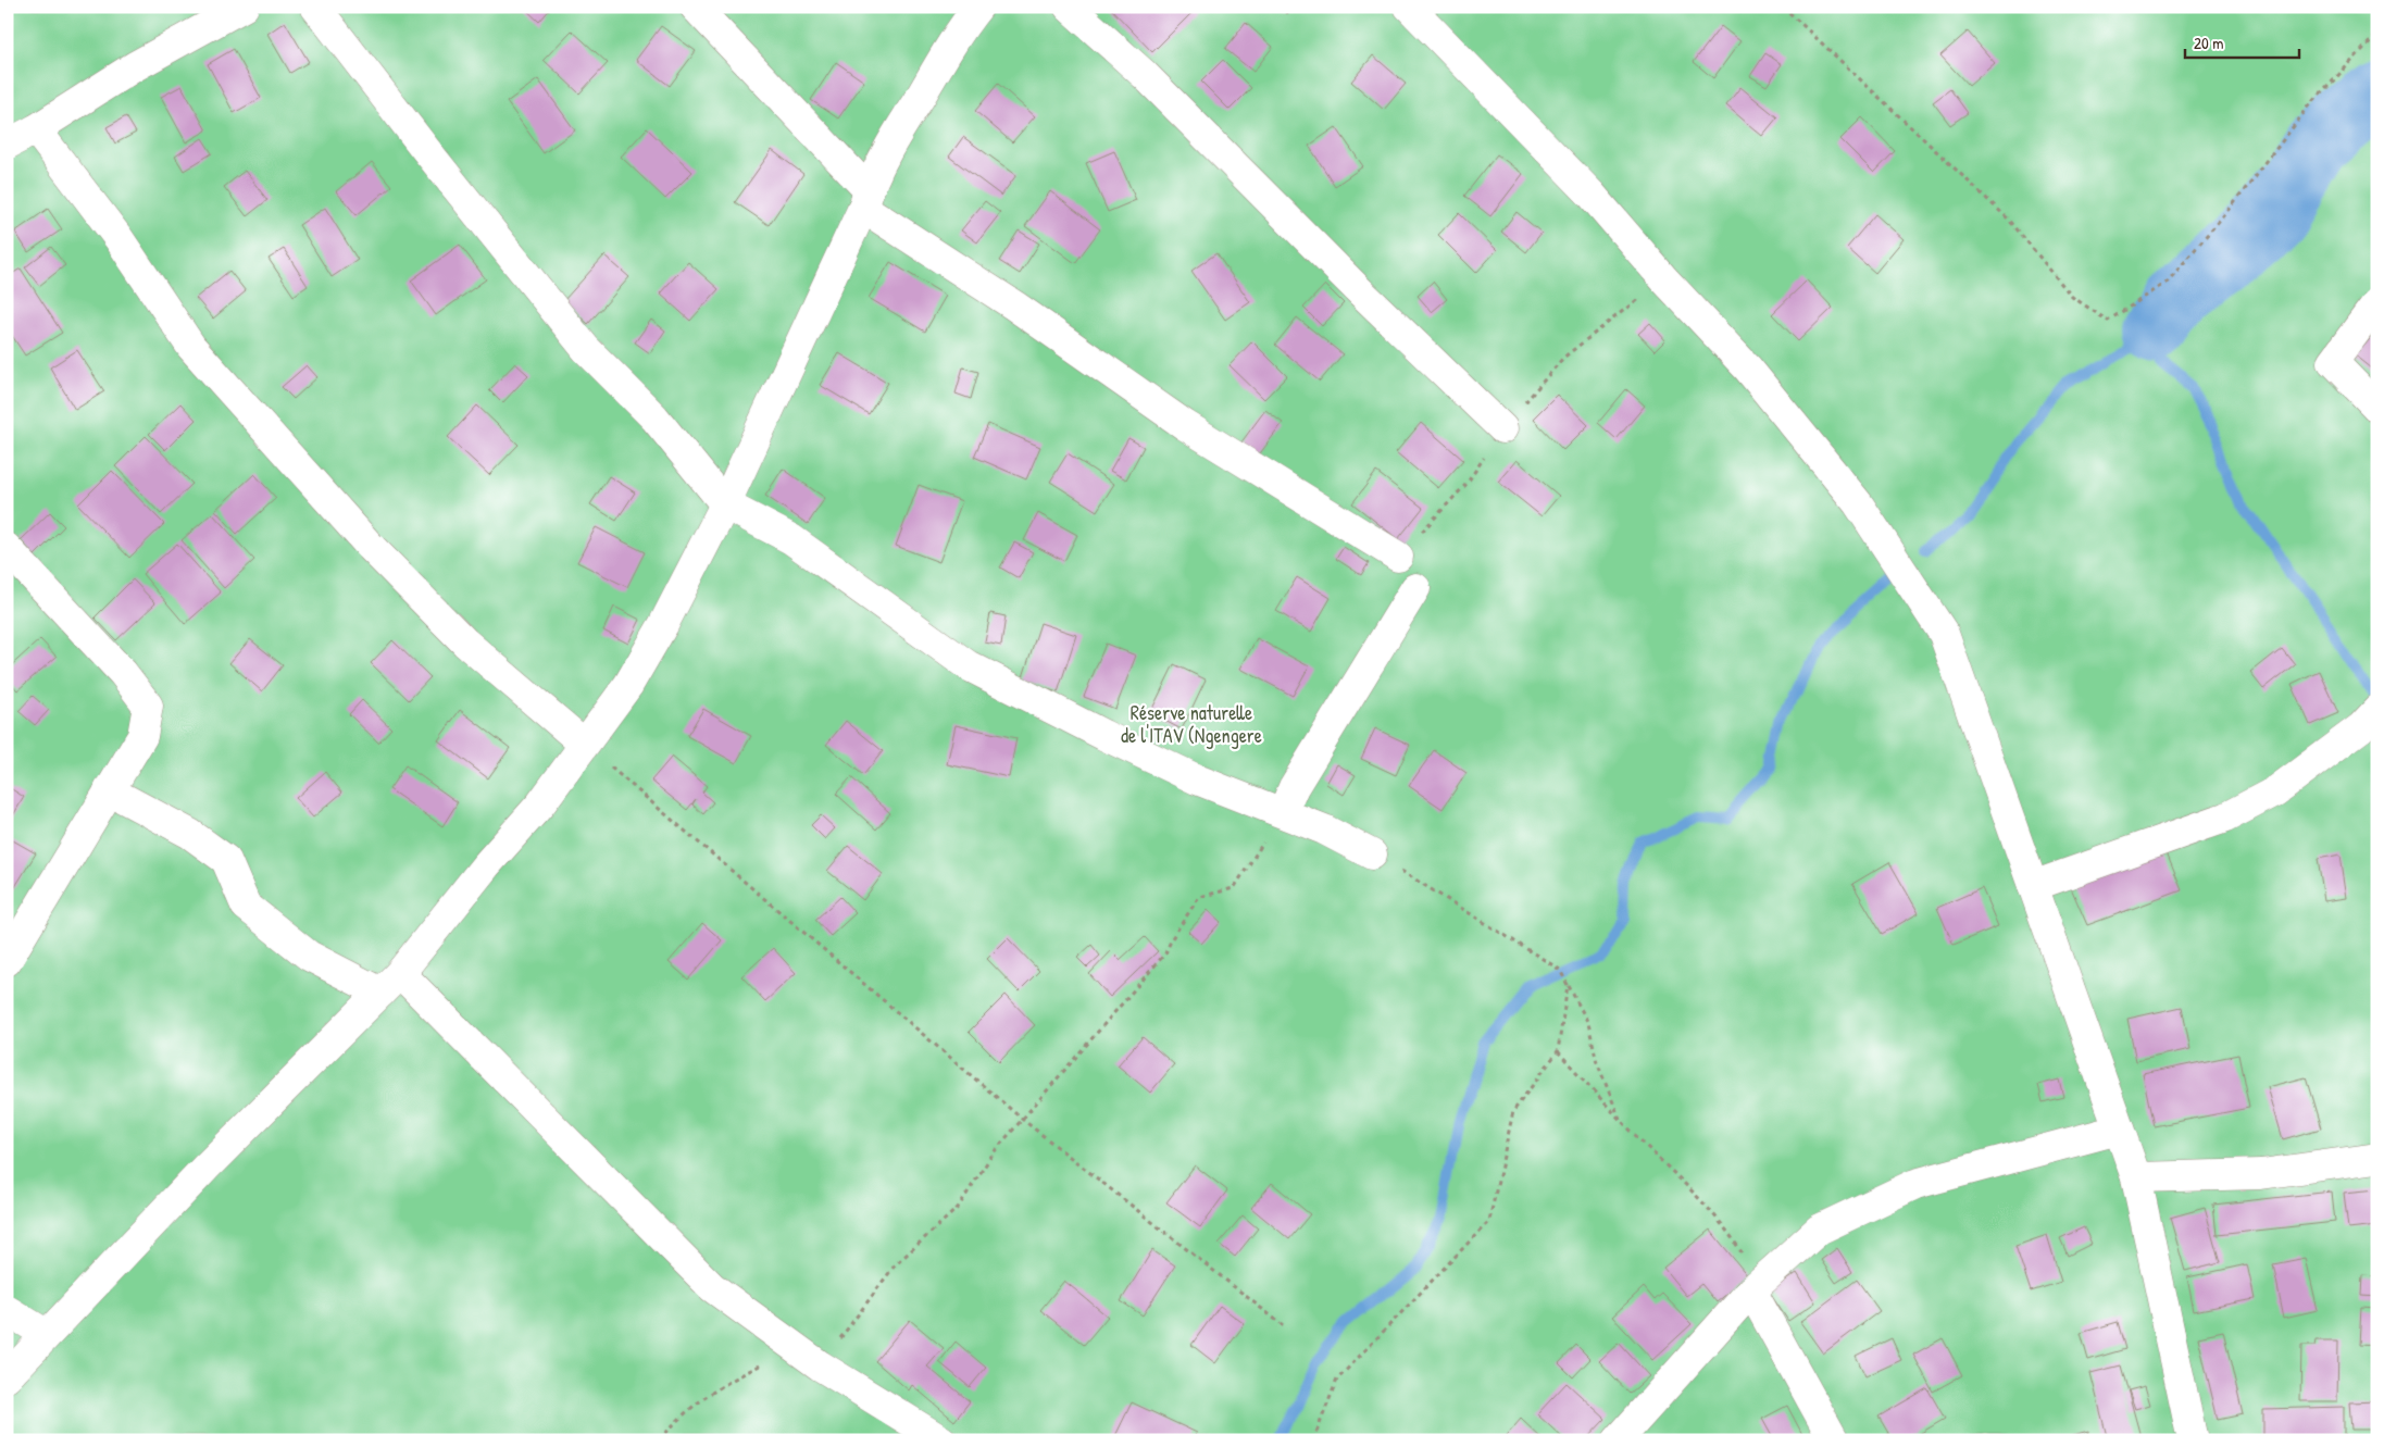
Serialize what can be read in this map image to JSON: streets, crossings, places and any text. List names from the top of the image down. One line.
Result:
{"parks":["Réserve naturelle de l'ITAV (Ngengere"],"scale_bar":"20 m"}
